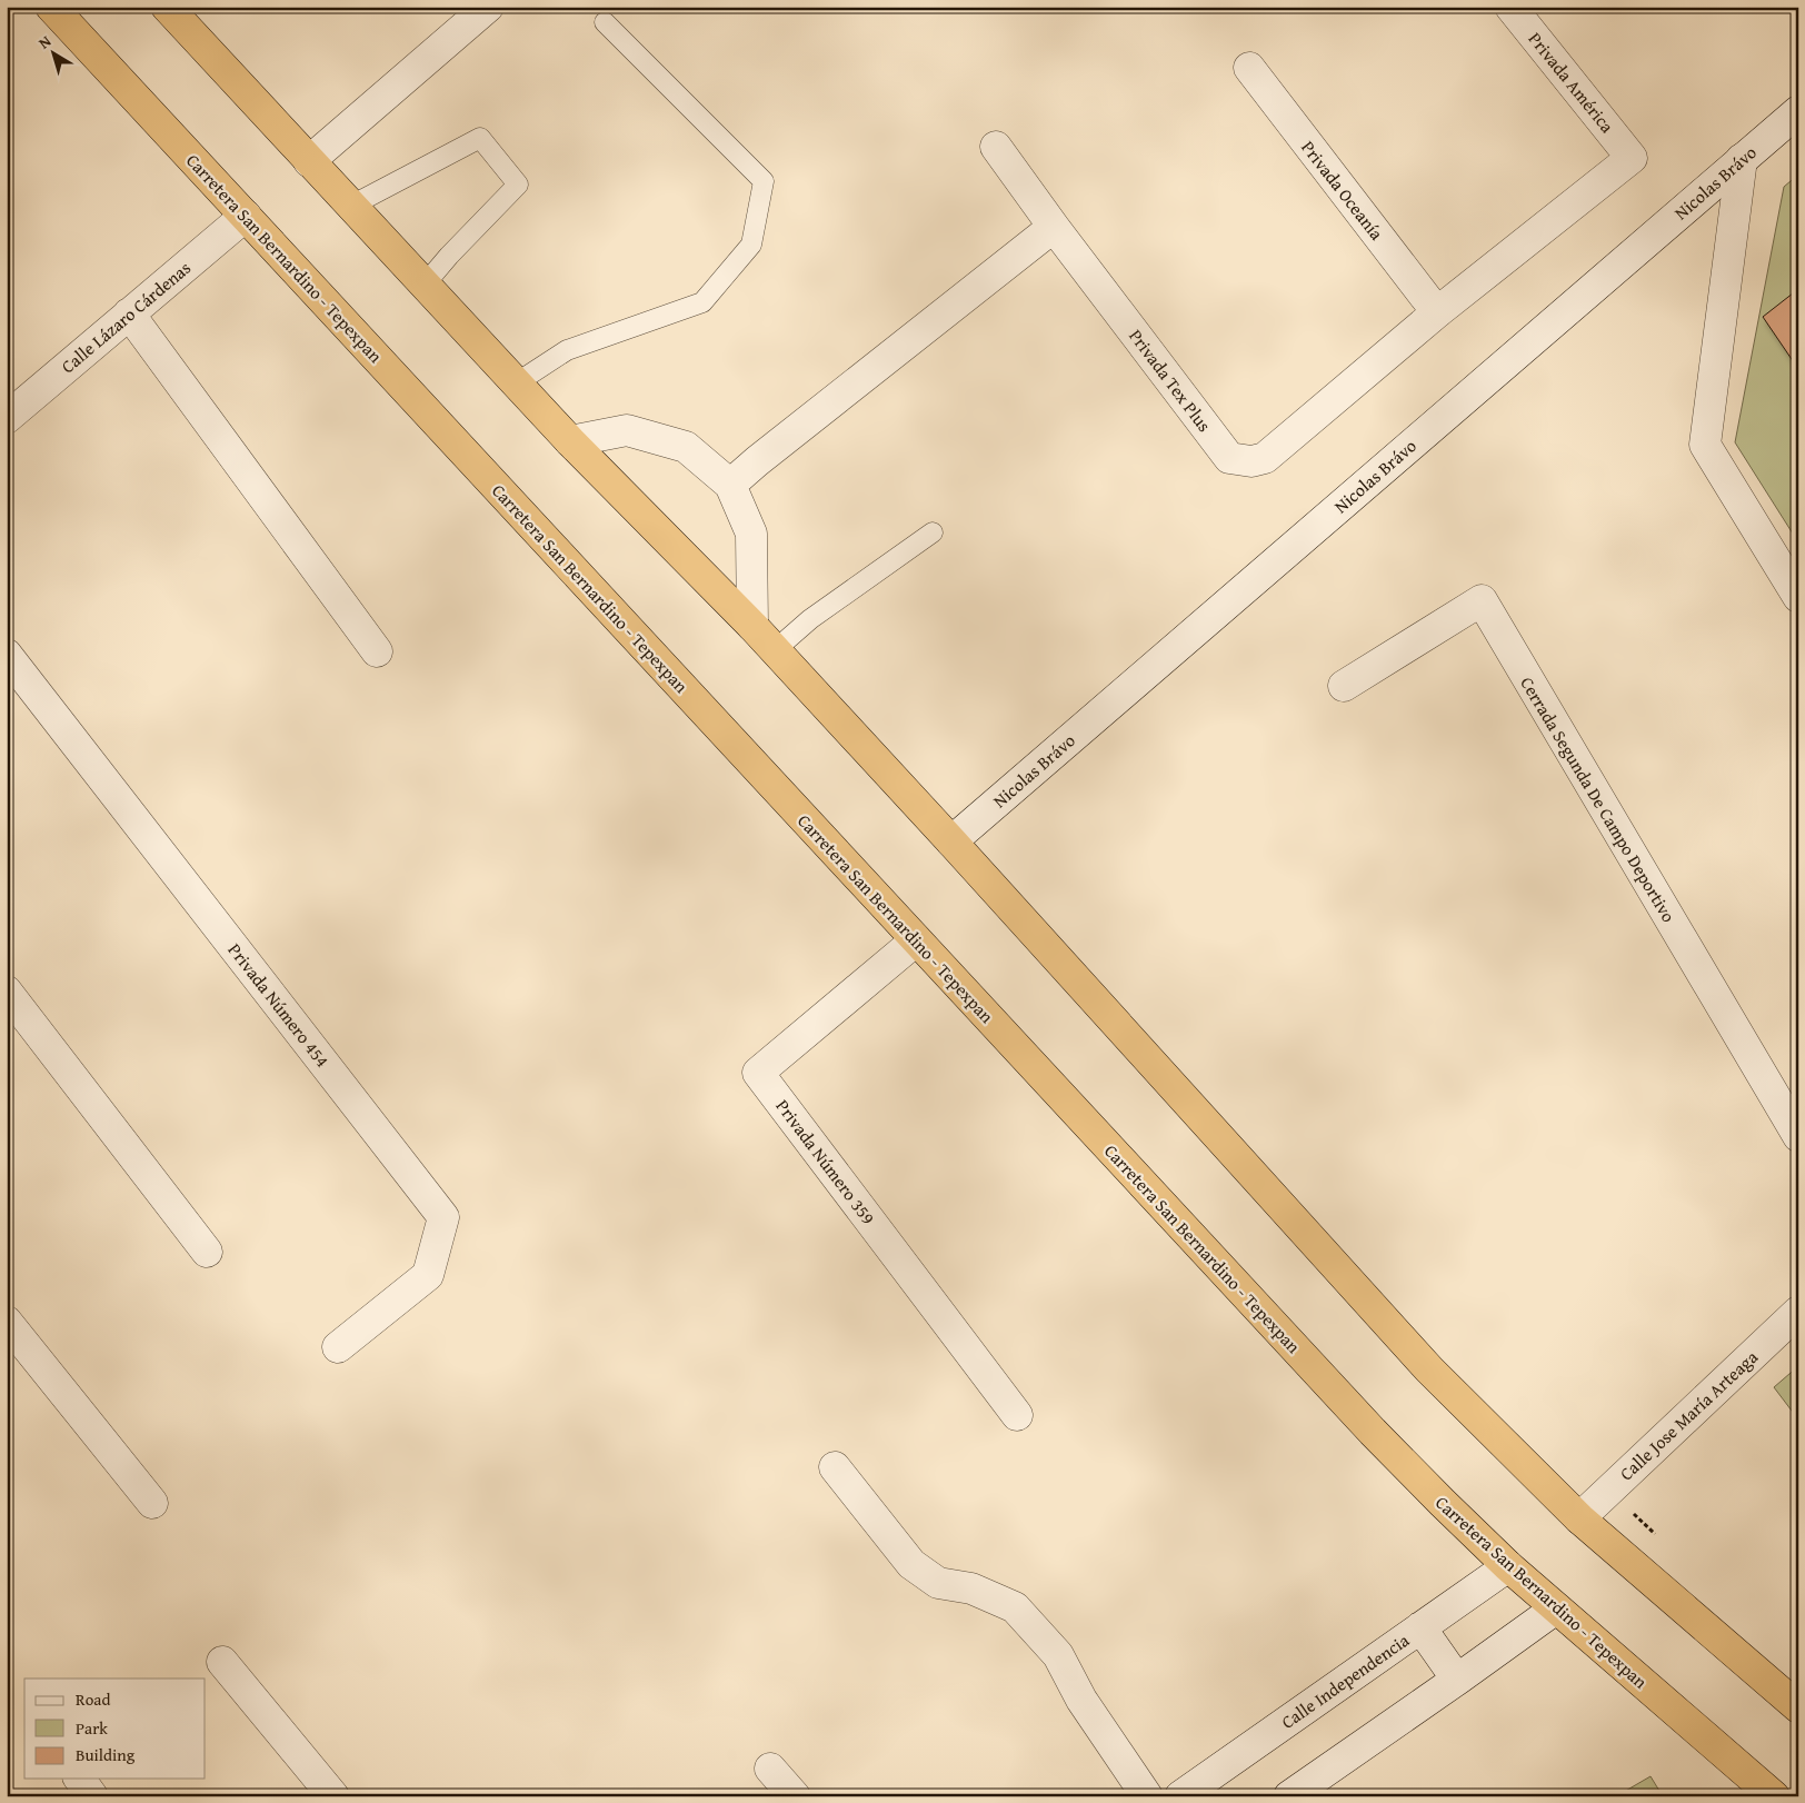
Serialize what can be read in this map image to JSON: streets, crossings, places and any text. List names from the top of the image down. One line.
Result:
{"streets":{"highway":["Carretera San Bernardino - Tepexpan"],"street":["Privada América","Nicolas Brávo","Privada Oceanía","Calle Lázaro Cárdenas","Privada Tex Plus","Cerrada Segunda De Campo Deportivo","Privada Número 454","Privada Número 359","Calle Jose María Arteaga","Calle Independencia"]},"crossings":[["Privada América","Privada Tex Plus"],["Privada Oceanía","Privada Tex Plus"],["Carretera San Bernardino - Tepexpan","Calle Lázaro Cárdenas"],["Carretera San Bernardino - Tepexpan","Privada Número 359"],["Carretera San Bernardino - Tepexpan","Calle Independencia"]],"legend":["Road","Park","Building"],"north":"top left"}
